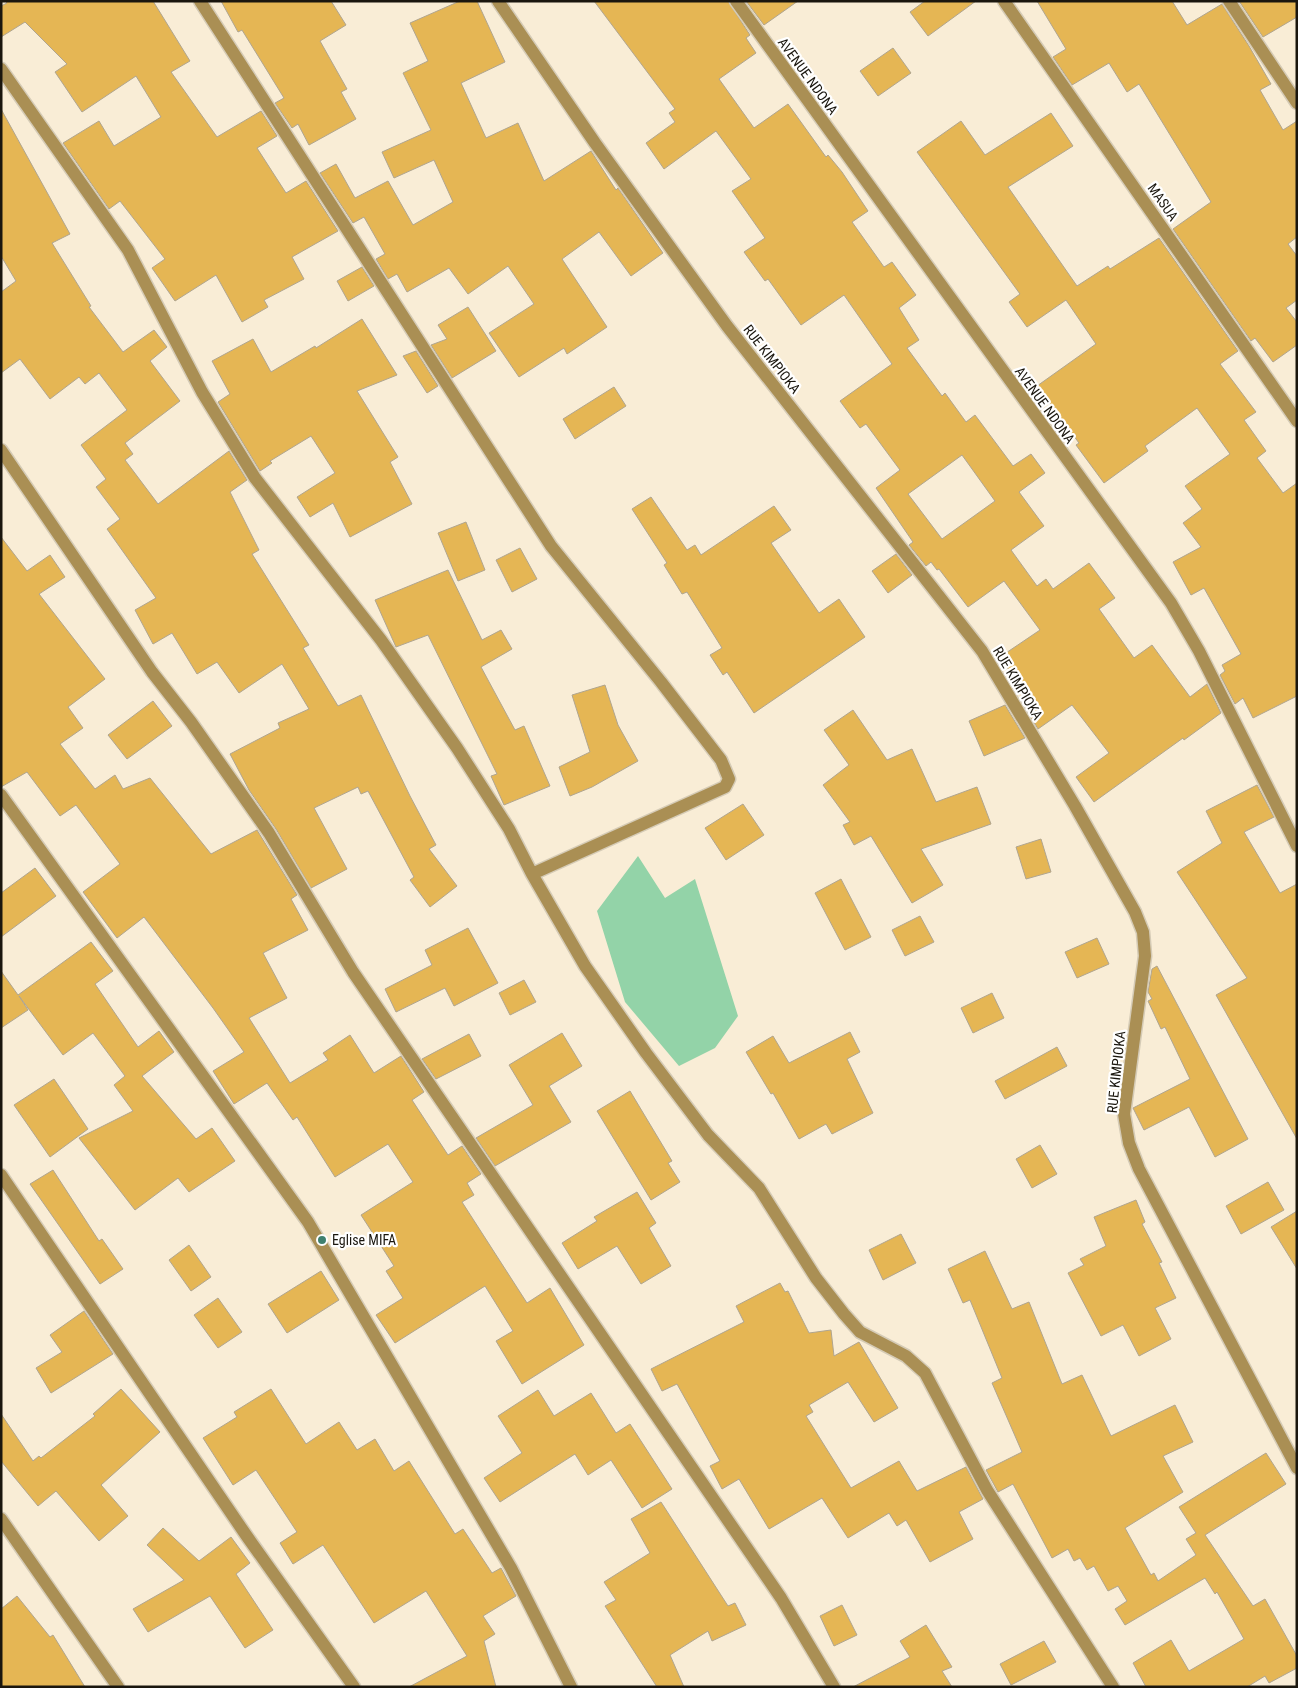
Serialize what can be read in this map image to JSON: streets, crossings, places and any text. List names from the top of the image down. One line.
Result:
{"streets":{"street":["AVENUE NDONA","MASUA","RUE KIMPIOKA"]},"places":["Eglise MIFA"]}
